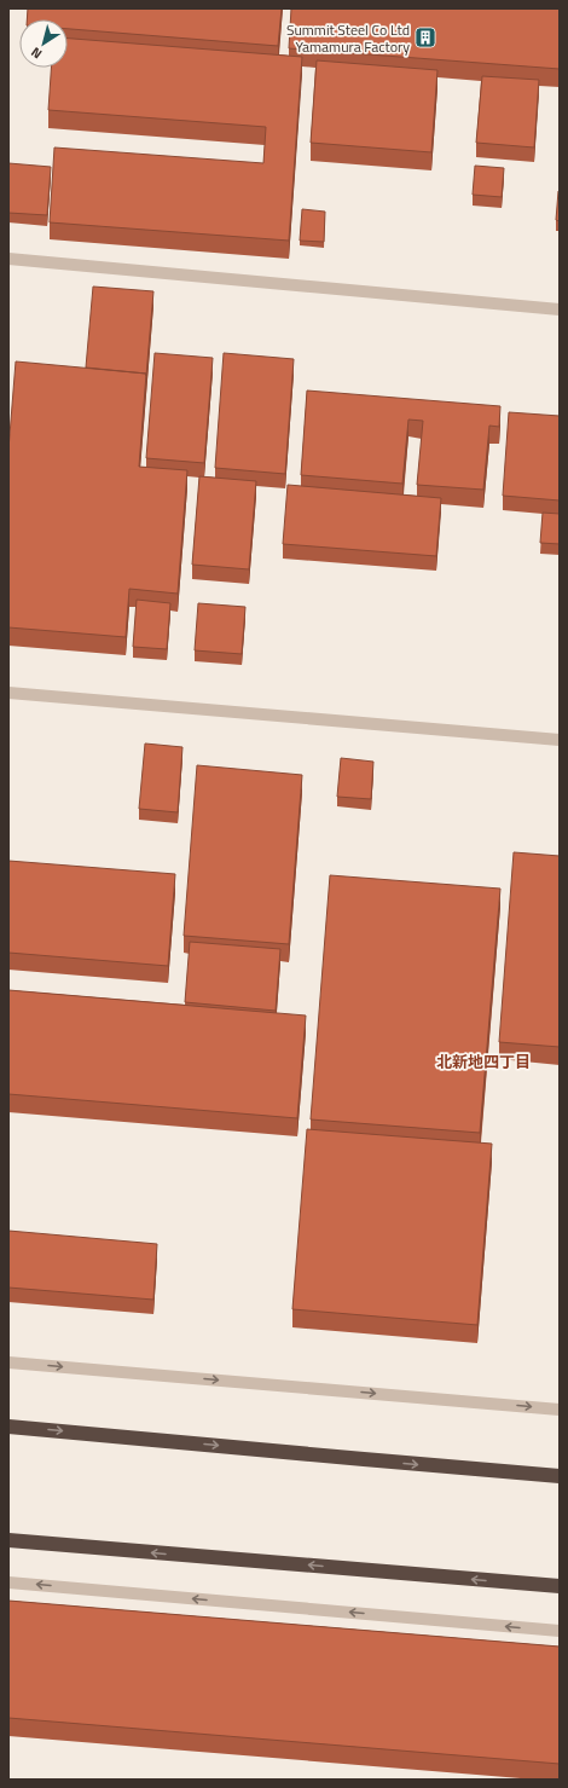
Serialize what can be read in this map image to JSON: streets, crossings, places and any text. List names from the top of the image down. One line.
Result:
{"districts":["北新地四丁目"],"places":{"building":["Summit Steel Co Ltd Yamamura Factory"]},"north":"bottom left"}
